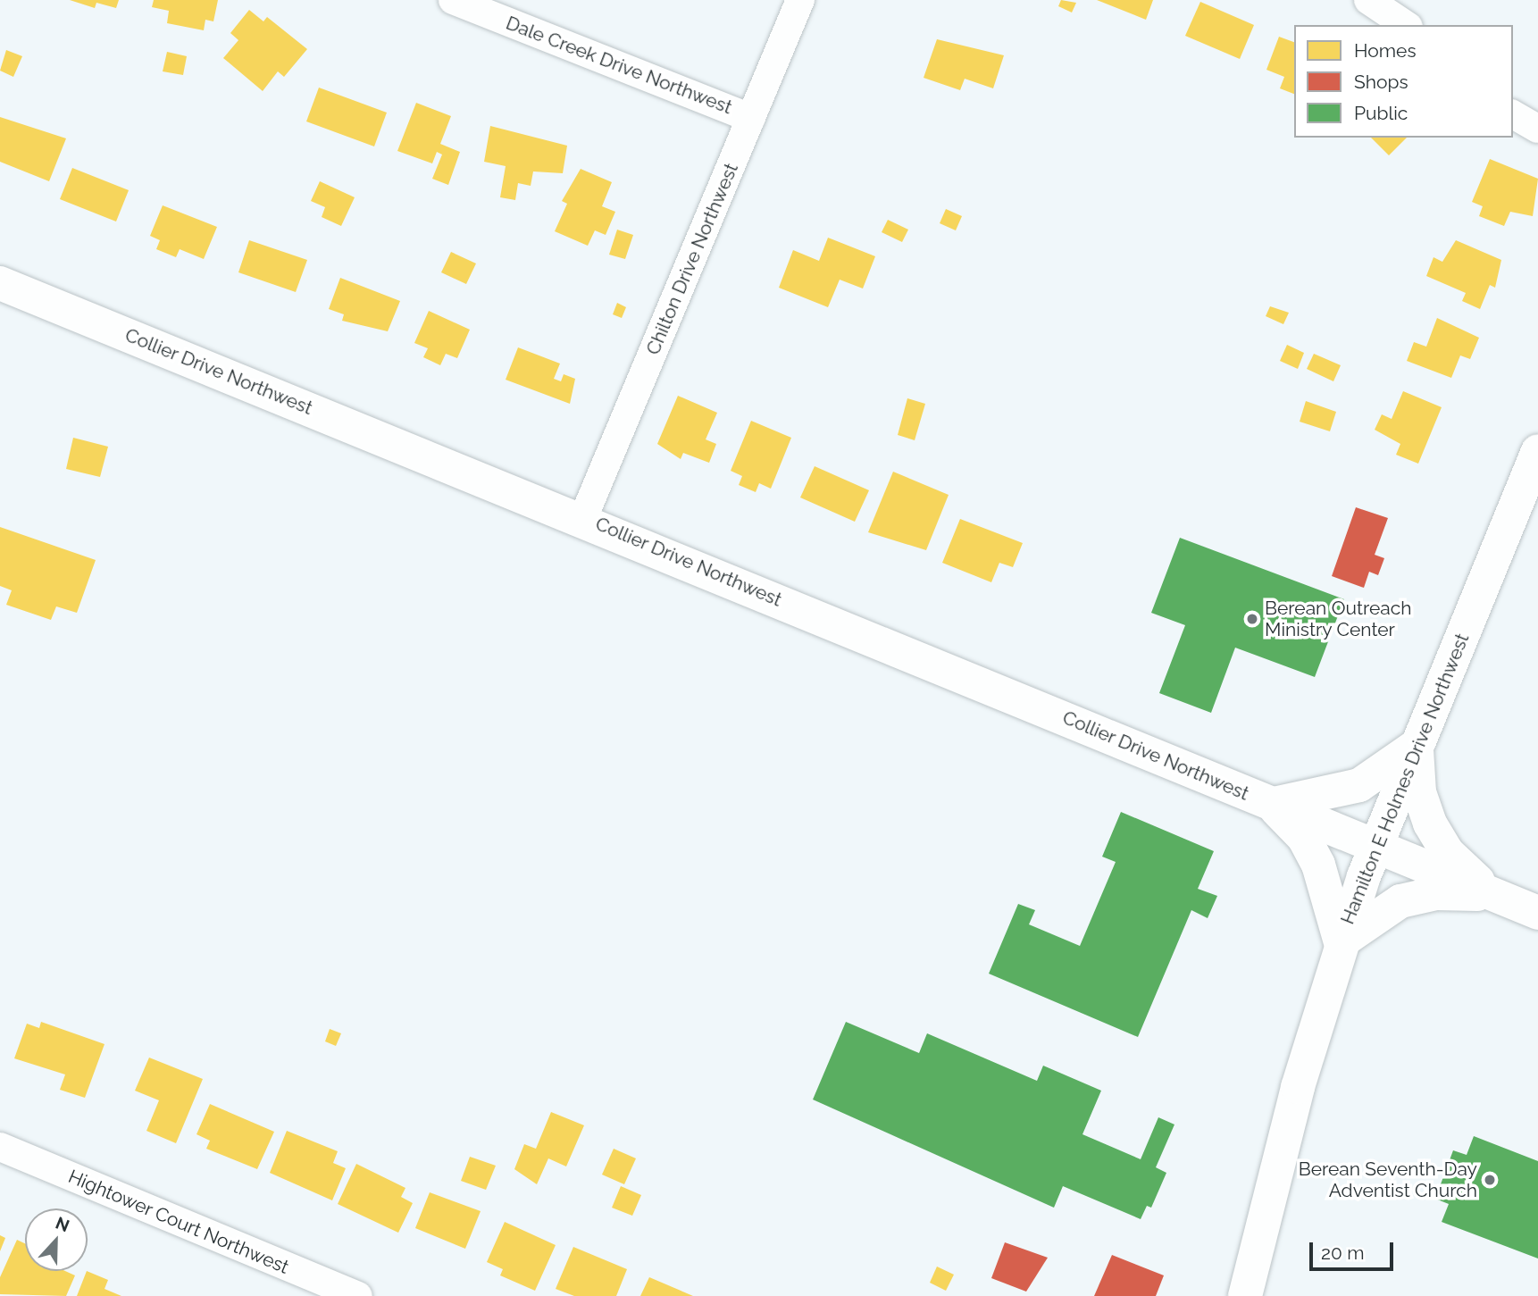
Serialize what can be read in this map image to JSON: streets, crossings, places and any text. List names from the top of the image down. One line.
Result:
{"streets":{"main road":["Collier Drive Northwest","Hamilton E Holmes Drive Northwest"],"street":["Dale Creek Drive Northwest","Chilton Drive Northwest","Hightower Court Northwest"]},"crossings":[["Dale Creek Drive Northwest","Chilton Drive Northwest"],["Chilton Drive Northwest","Collier Drive Northwest"],["Collier Drive Northwest","Hamilton E Holmes Drive Northwest"]],"places":["Berean Outreach Ministry Center","Berean Seventh-Day Adventist Church"],"legend":["Homes","Shops","Public"],"scale_bar":"20 m","north":"top"}
